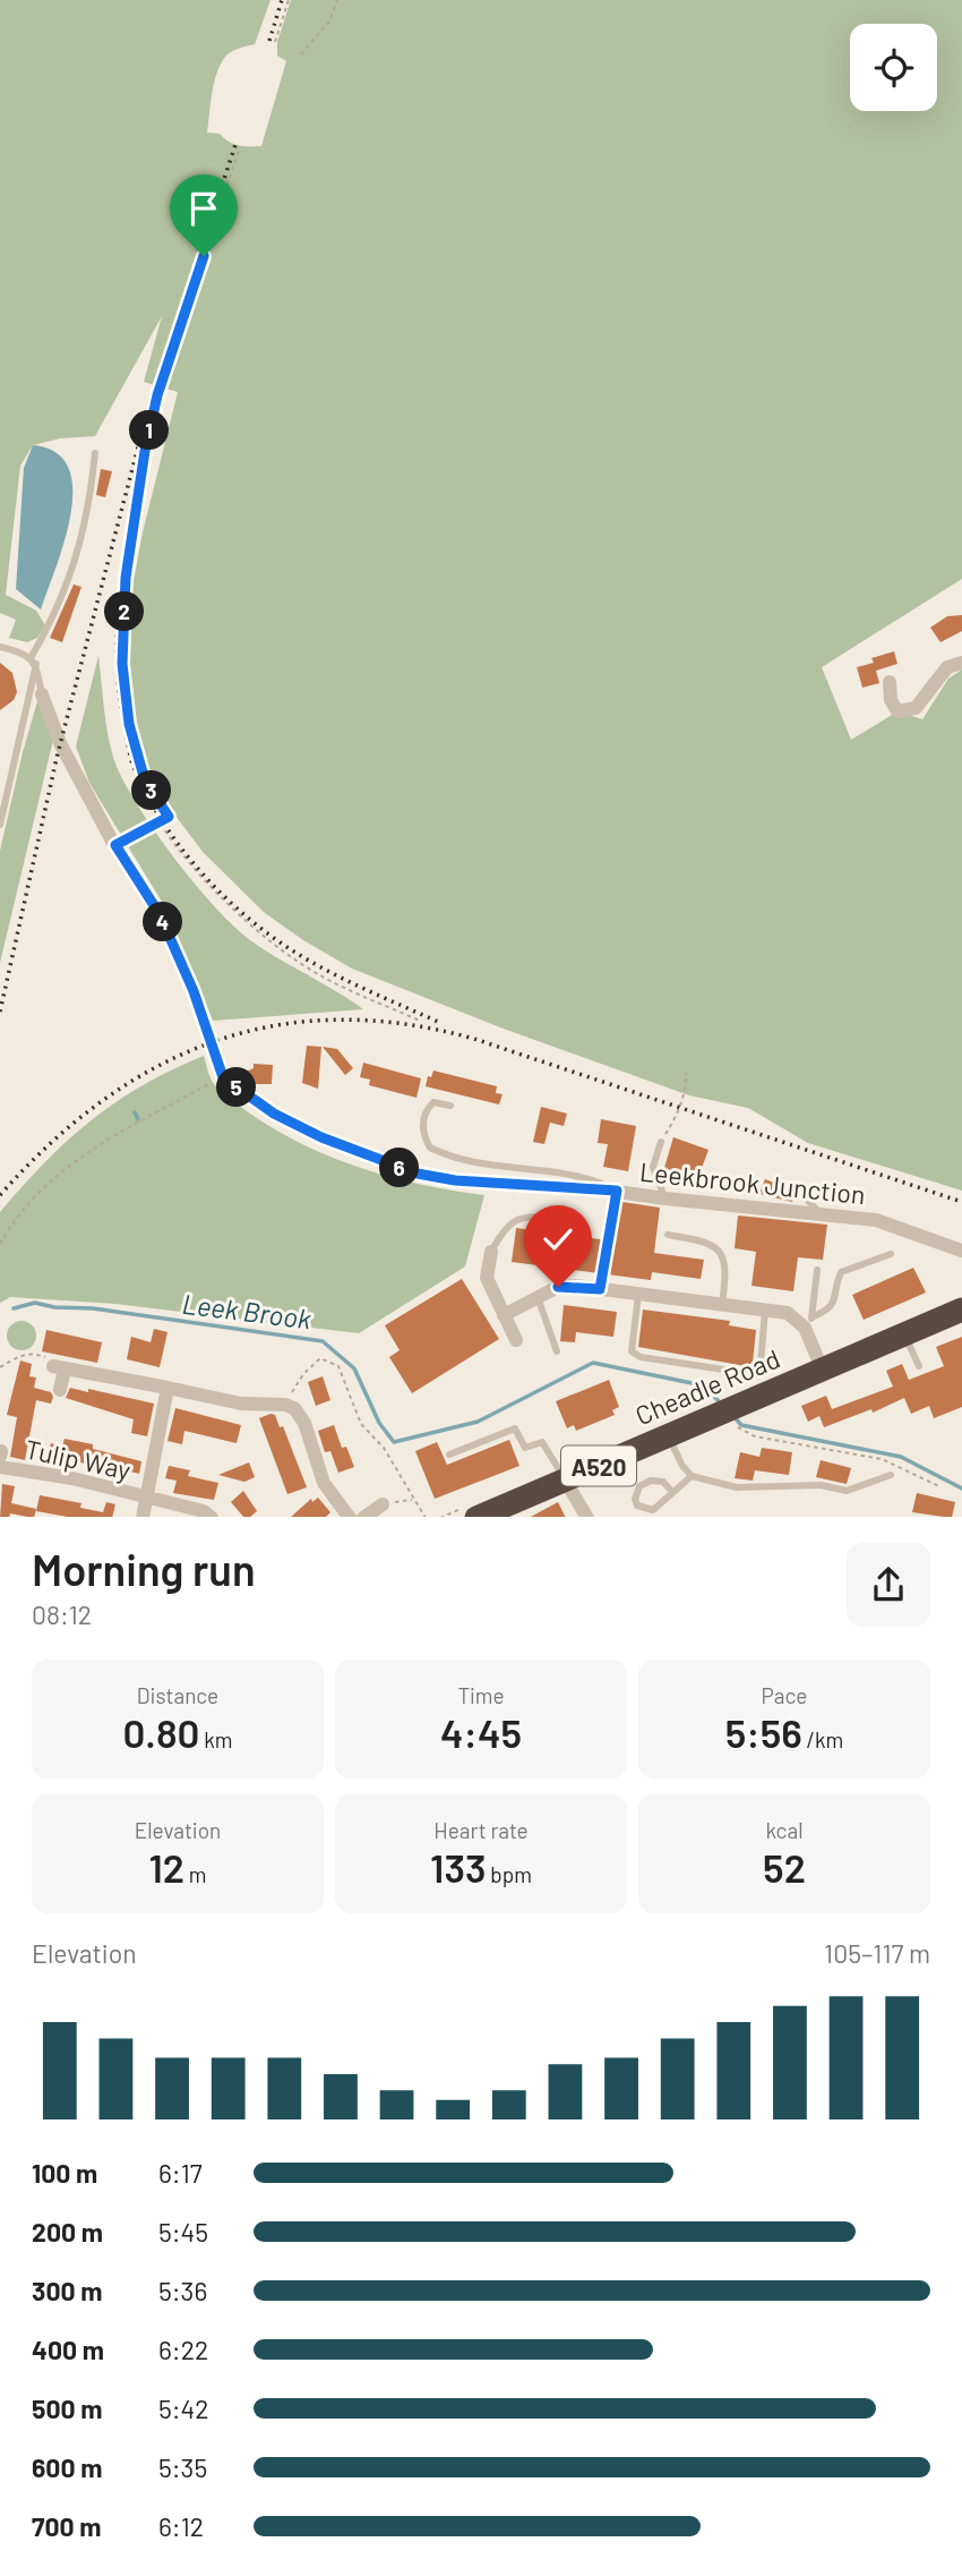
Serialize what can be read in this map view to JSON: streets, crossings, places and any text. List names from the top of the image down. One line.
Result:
{"streets":{"highway":["Cheadle Road","A520"],"street":["Leekbrook Junction","Tulip Way"]},"water":["Leek Brook"],"page":{"pins":["1","2","3","4","5","6"],"heading":["Morning run","08:12"],"stats":[["Distance","0.80 km"],["Time","4:45"],["Pace","5:56 /km"],["Elevation","12 m"],["Heart rate","133 bpm"],["kcal","52"]],"chart":["Elevation","105–117 m"],"list":[{"name":"100 m","note":"6:17"},{"name":"200 m","note":"5:45"},{"name":"300 m","note":"5:36"},{"name":"400 m","note":"6:22"},{"name":"500 m","note":"5:42"},{"name":"600 m","note":"5:35"},{"name":"700 m","note":"6:12"}]}}
